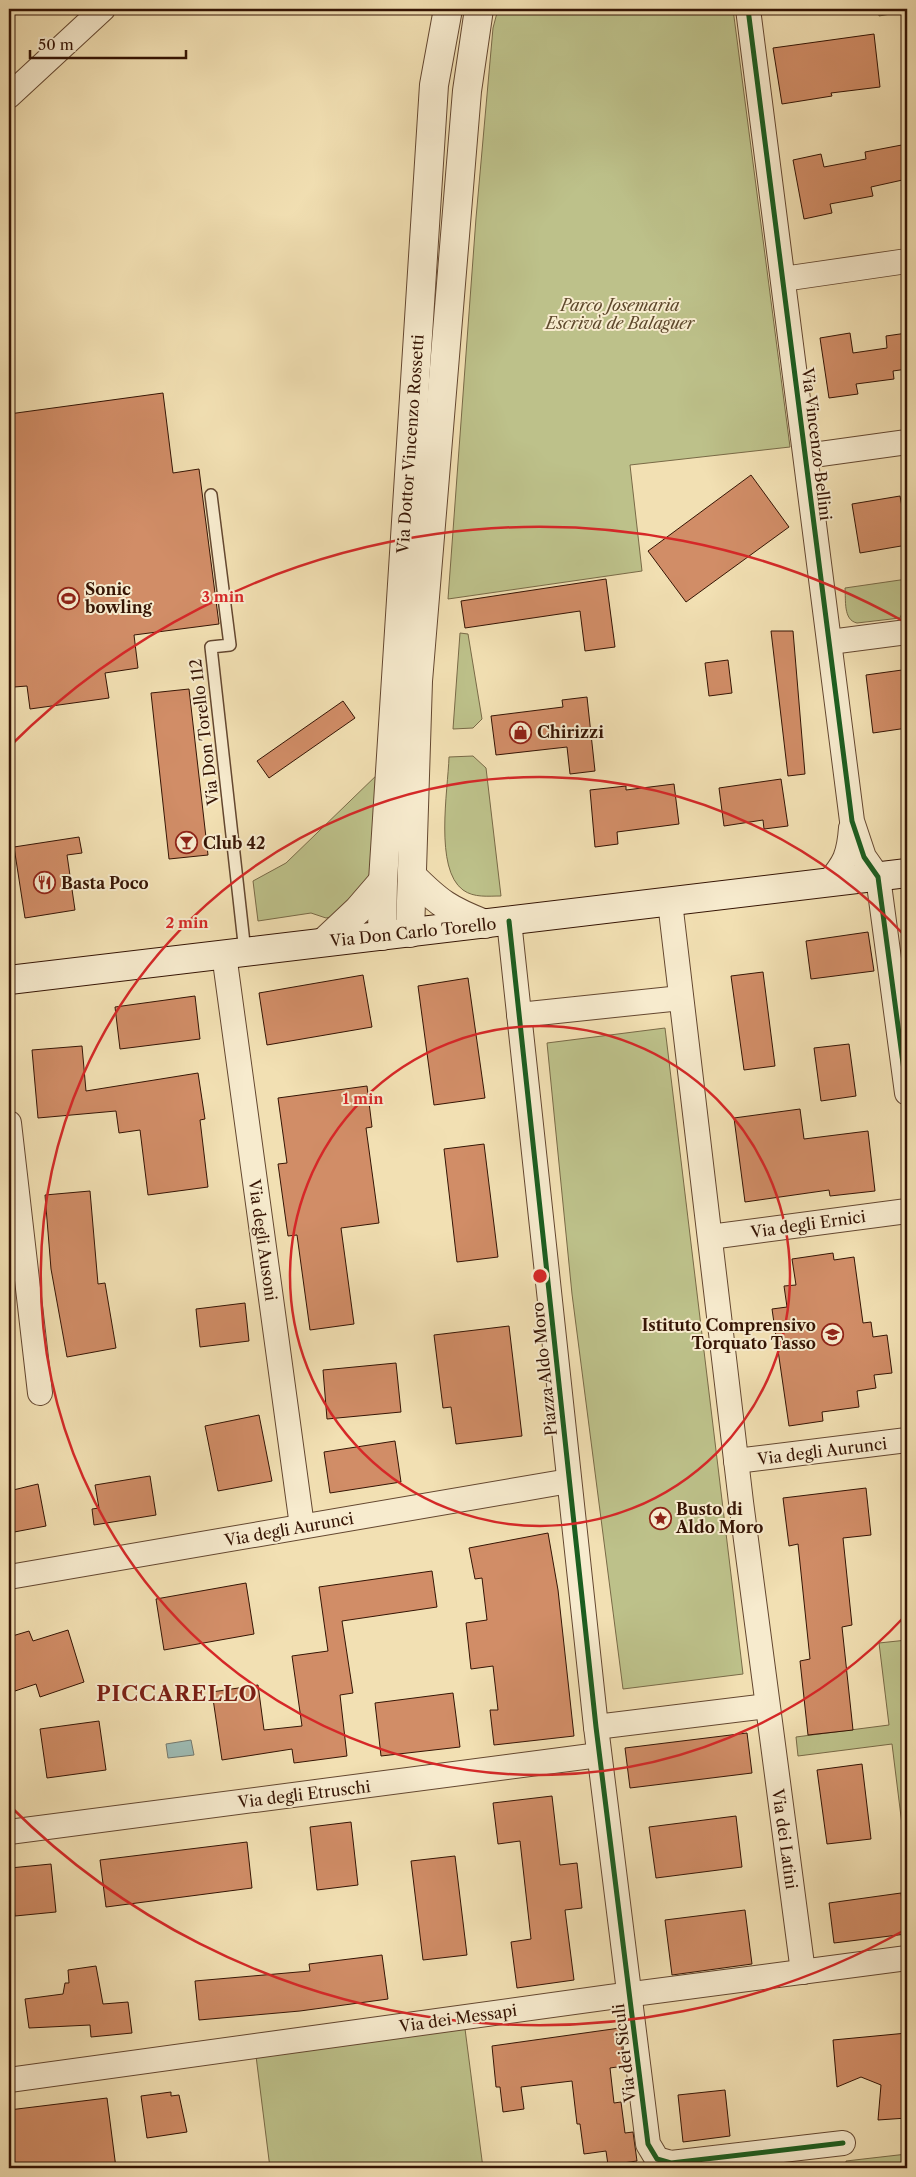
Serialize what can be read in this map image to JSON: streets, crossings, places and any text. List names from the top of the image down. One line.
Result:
{"streets":{"street":["Via Dottor Vincenzo Rossetti","Via Vincenzo Bellini","Via Don Carlo Torello","Via degli Ernici","Via degli Ausoni","Piazza Aldo Moro","Via degli Aurunci","Via degli Etruschi","Via dei Latini","Via dei Messapi","Via dei Siculi"],"lane":["Via Don Torello 112"]},"crossings":[["Via Dottor Vincenzo Rossetti","Via Don Carlo Torello"],["Via Vincenzo Bellini","Via Don Carlo Torello"],["Via Don Torello 112","Via Don Carlo Torello"],["Via Don Torello 112","Via degli Ausoni"],["Via Don Carlo Torello","Via degli Ausoni"],["Via Don Carlo Torello","Piazza Aldo Moro"],["Via degli Ausoni","Via degli Aurunci"],["Piazza Aldo Moro","Via degli Aurunci"],["Piazza Aldo Moro","Via degli Etruschi"],["Piazza Aldo Moro","Via dei Siculi"],["Via degli Etruschi","Via dei Siculi"],["Via dei Latini","Via dei Messapi"],["Via dei Messapi","Via dei Siculi"]],"districts":["PICCARELLO"],"parks":["Parco Josemaria Escrivà de Balaguer"],"places":{"sports":["Sonic bowling"],"shop":["Chirizzi"],"bar":["Club 42"],"restaurant":["Basta Poco"],"school or university":["Istituto Comprensivo Torquato Tasso"],"place":["Busto di Aldo Moro"]},"scale_bar":"50 m","rings":["3 min","2 min","1 min"]}
